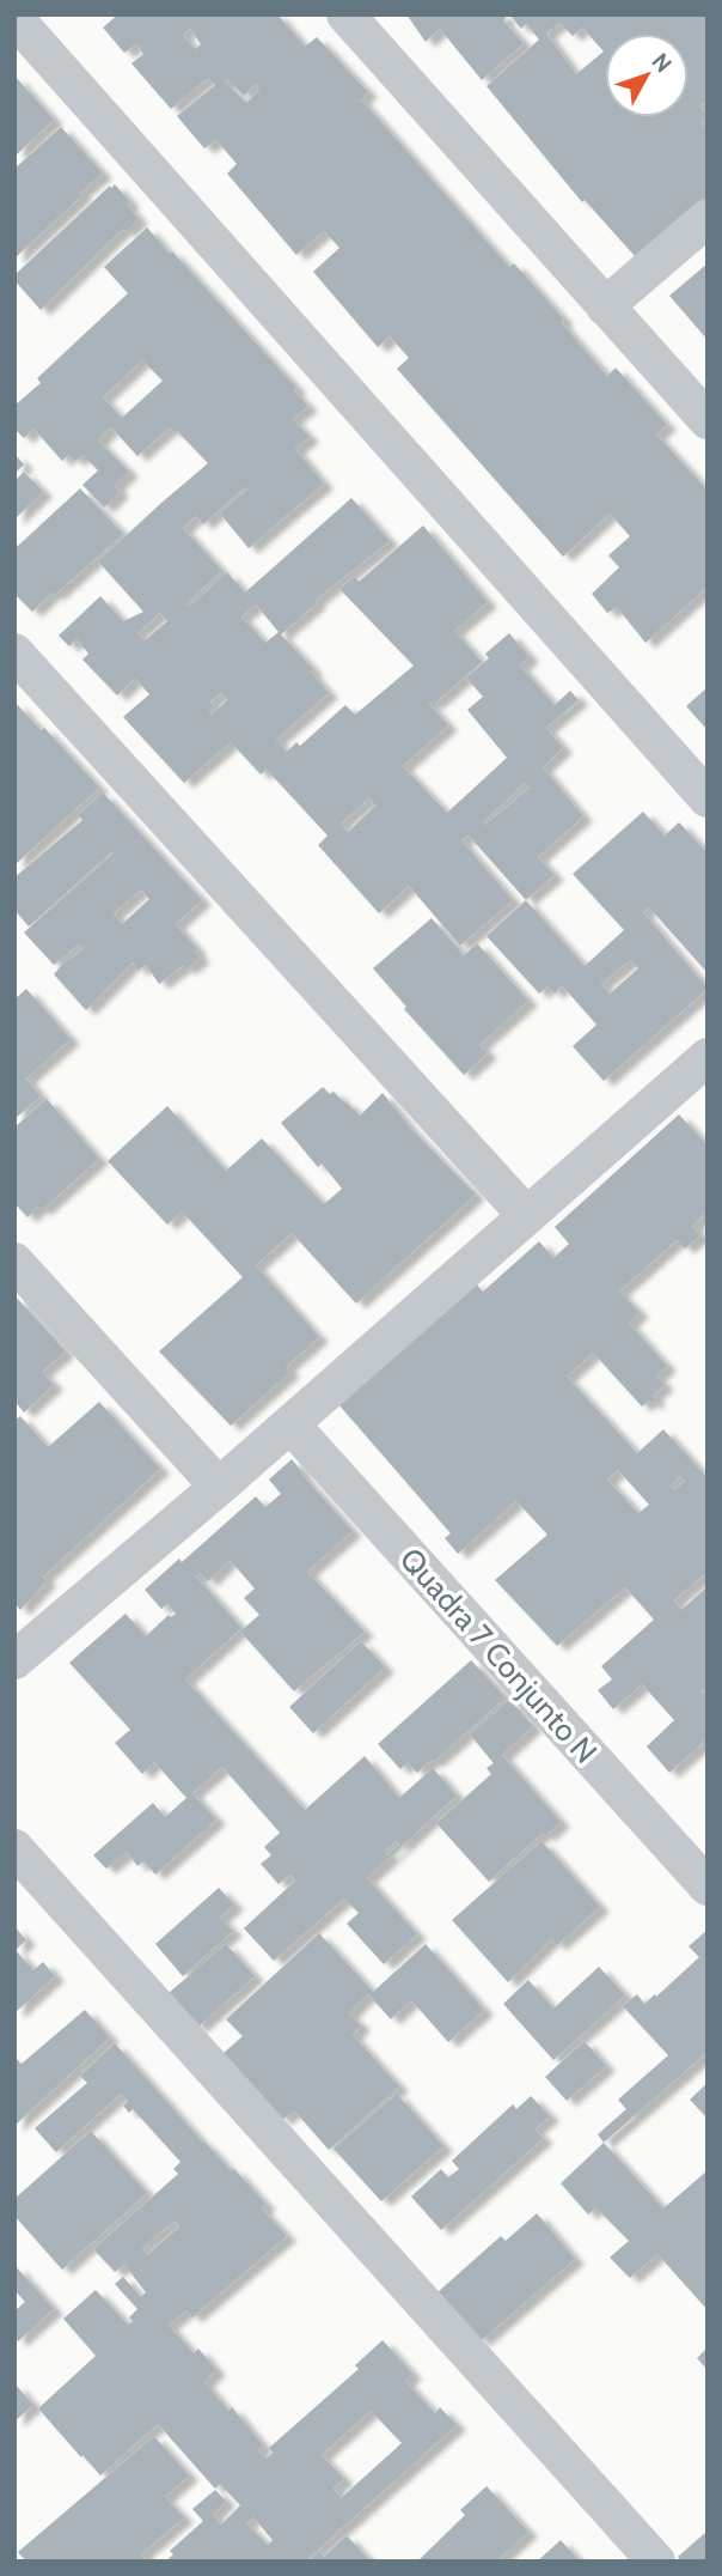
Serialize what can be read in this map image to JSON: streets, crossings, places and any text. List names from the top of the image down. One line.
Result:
{"streets":{"street":["Quadra 7 Conjunto N"]},"north":"top right"}
